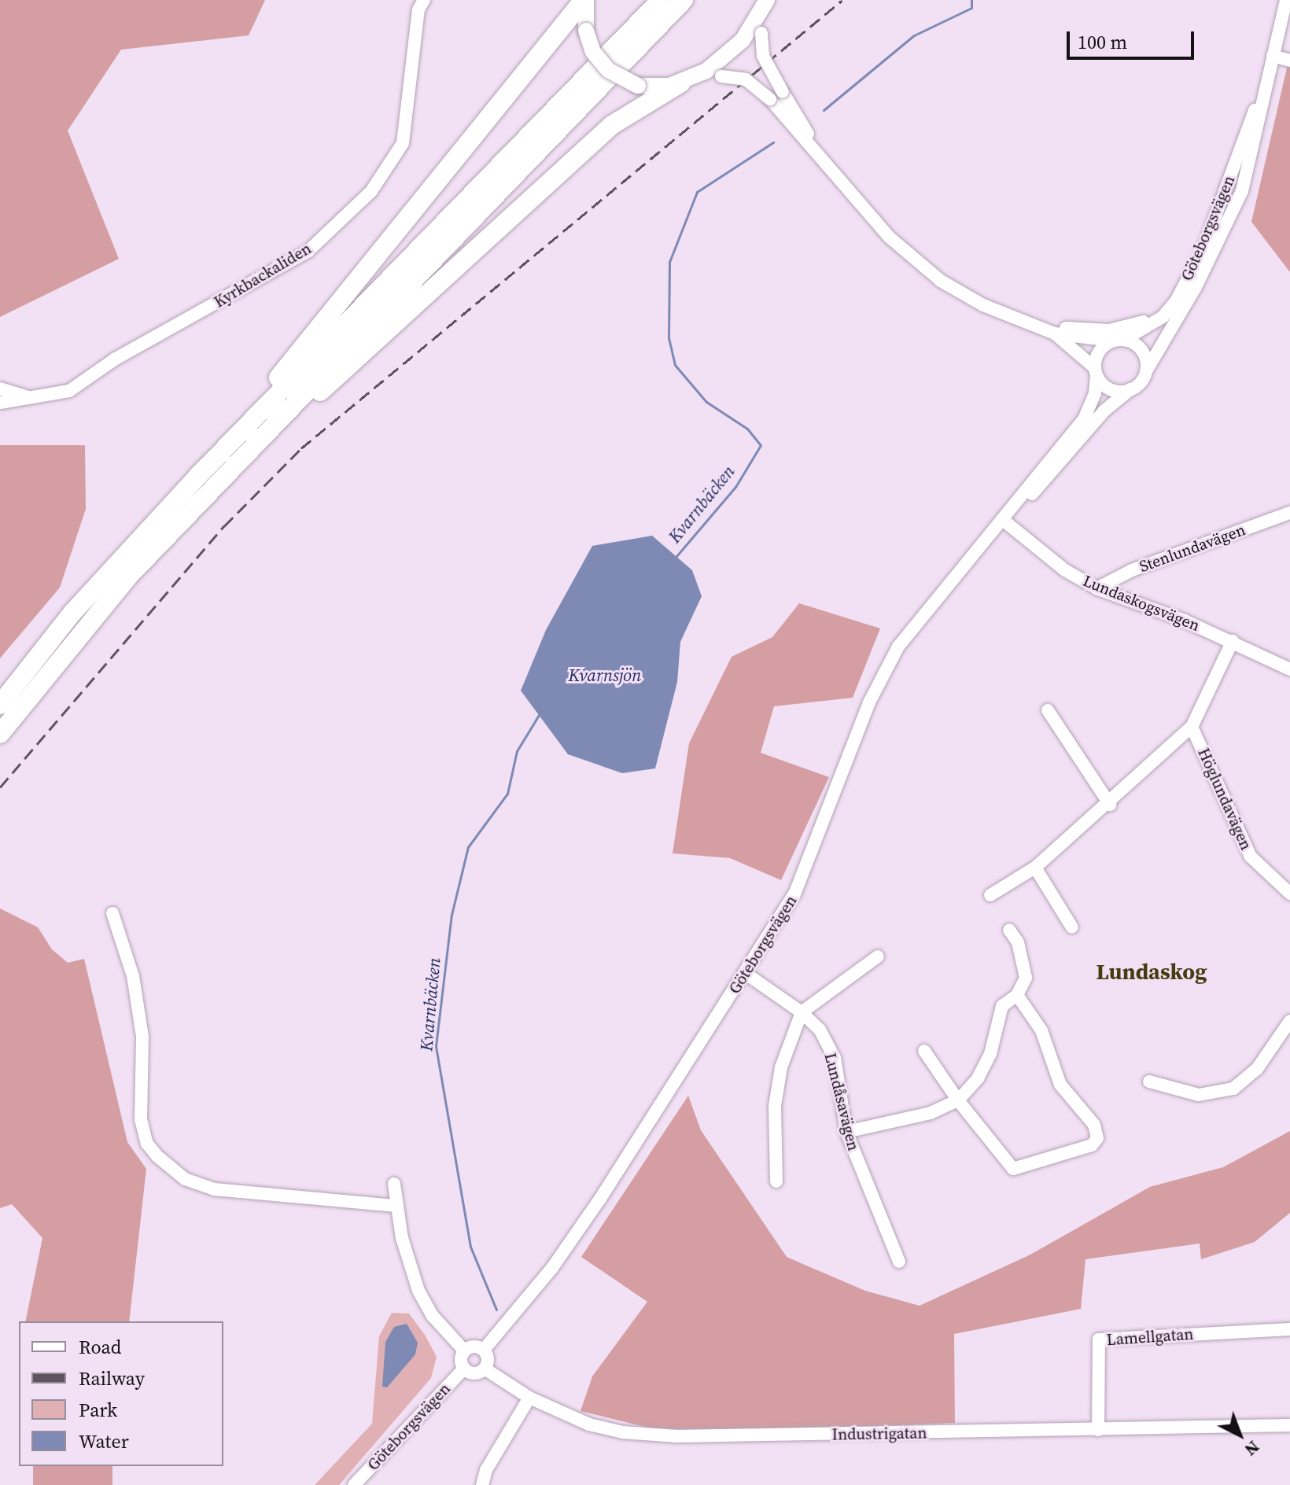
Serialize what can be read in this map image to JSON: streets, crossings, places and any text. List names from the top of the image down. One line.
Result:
{"streets":{"street":["Göteborgsvägen","Kyrkbackaliden","Stenlundavägen","Lundaskogsvägen","Höglundavägen","Lundåsavägen","Lamellgatan","Industrigatan"]},"crossings":[["Göteborgsvägen","Lundaskogsvägen"],["Göteborgsvägen","Lundåsavägen"],["Göteborgsvägen","Industrigatan"],["Stenlundavägen","Lundaskogsvägen"],["Lamellgatan","Industrigatan"]],"districts":["Lundaskog"],"water":["Kvarnbäcken","Kvarnsjön"],"legend":["Road","Railway","Park","Water"],"scale_bar":"100 m","north":"bottom right"}
